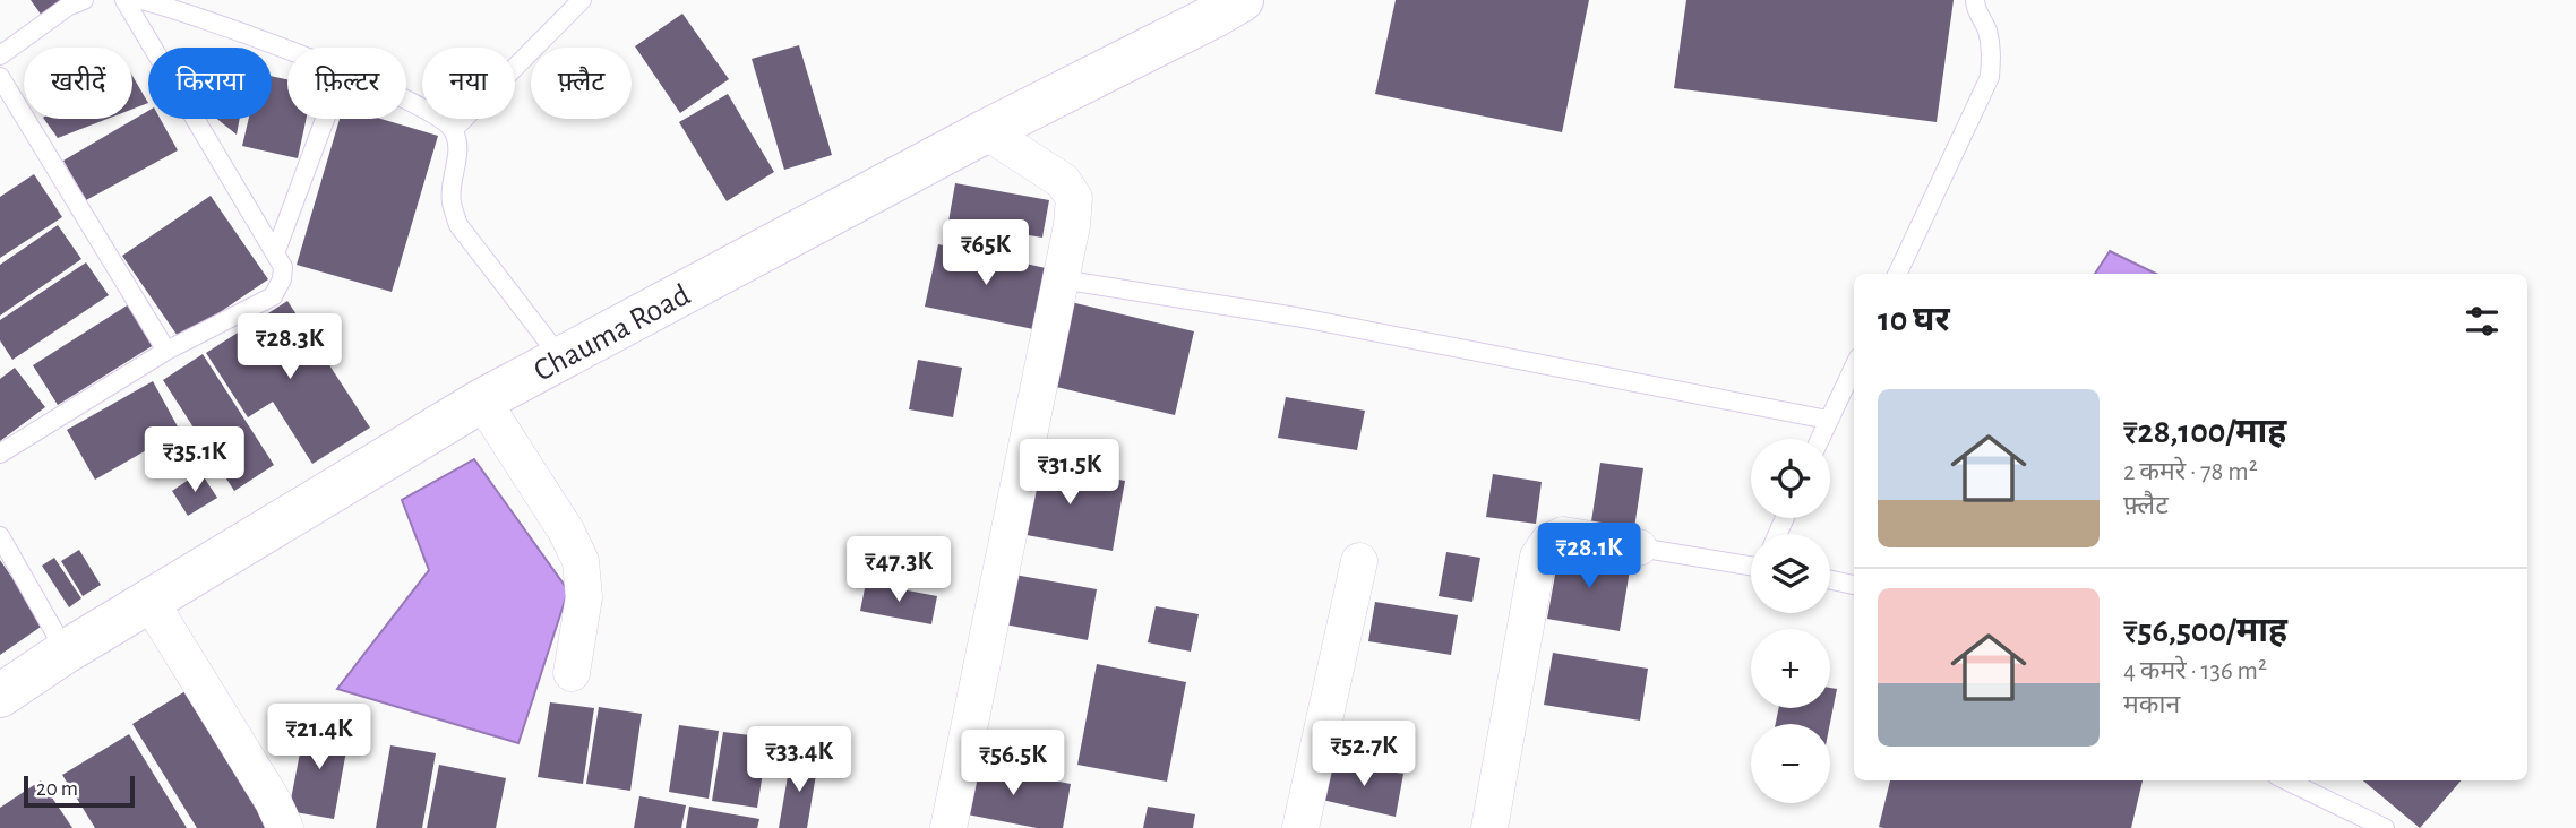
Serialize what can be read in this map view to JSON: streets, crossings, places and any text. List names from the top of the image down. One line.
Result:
{"streets":{"street":["Chauma Road"]},"scale_bar":"20 m","page":{"chip":["खरीदें","किराया","फ़िल्टर","नया","फ़्लैट"],"price":["₹65K","₹28.3K","₹35.1K","₹31.5K","₹28.1K","₹47.3K","₹21.4K","₹52.7K","₹33.4K","₹56.5K"],"heading":"10 घर","list":[{"name":"₹28,100/माह","note":"2 कमरे · 78 m² · फ़्लैट"},{"name":"₹56,500/माह","note":"4 कमरे · 136 m² · मकान"}],"map_buttons":["+","−"],"scale":"20 m"}}
